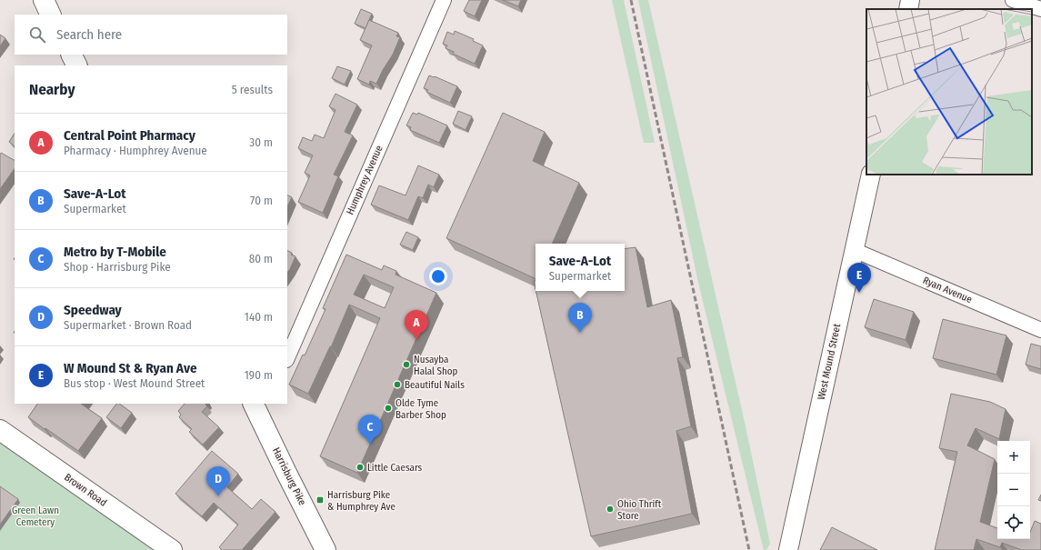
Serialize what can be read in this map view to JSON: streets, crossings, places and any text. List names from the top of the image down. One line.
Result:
{"streets":{"main road":["Harrisburg Pike","Brown Road"],"street":["Humphrey Avenue","Ryan Avenue","West Mound Street"]},"crossings":[["Ryan Avenue","West Mound Street"]],"parks":["Green Lawn Cemetery"],"places":{"other":["Nusayba Halal Shop","Beautiful Nails","Olde Tyme Barber Shop","Little Caesars","Ohio Thrift Store"],"transit":["Harrisburg Pike & Humphrey Ave"]},"page":{"search":"Search here","heading":["Nearby","5 results"],"list":[{"mark":"A","name":"Central Point Pharmacy","note":"Pharmacy · Humphrey Avenue","value":"30 m"},{"mark":"B","name":"Save-A-Lot","note":"Supermarket","value":"70 m"},{"mark":"C","name":"Metro by T-Mobile","note":"Shop · Harrisburg Pike","value":"80 m"},{"mark":"D","name":"Speedway","note":"Supermarket · Brown Road","value":"140 m"},{"mark":"E","name":"W Mound St & Ryan Ave","note":"Bus stop · West Mound Street","value":"190 m"}],"popup":["Save-A-Lot","Supermarket"],"pins":["E","B","A","C","D"],"map_buttons":["+","−"]}}
